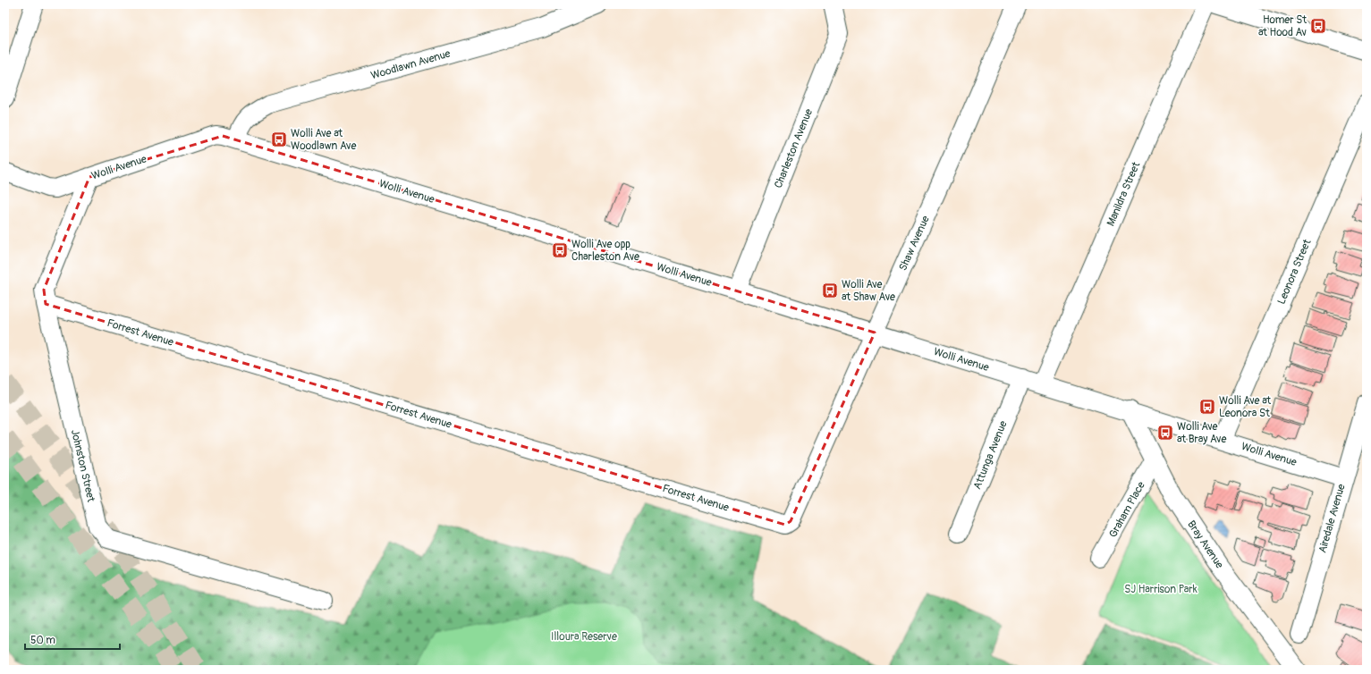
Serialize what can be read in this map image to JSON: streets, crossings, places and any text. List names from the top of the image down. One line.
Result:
{"streets":{"street":["Woodlawn Avenue","Charleston Avenue","Wolli Avenue","Manildra Street","Shaw Avenue","Leonora Street","Forrest Avenue","Attunga Avenue","Johnston Street","Graham Place","Airedale Avenue","Bray Avenue"]},"crossings":[["Woodlawn Avenue","Wolli Avenue"],["Charleston Avenue","Wolli Avenue"],["Wolli Avenue","Manildra Street"],["Wolli Avenue","Shaw Avenue"],["Wolli Avenue","Leonora Street"],["Wolli Avenue","Attunga Avenue"],["Wolli Avenue","Johnston Street"],["Wolli Avenue","Airedale Avenue"],["Wolli Avenue","Bray Avenue"],["Shaw Avenue","Forrest Avenue"],["Forrest Avenue","Johnston Street"],["Graham Place","Bray Avenue"]],"parks":["SJ Harrison Park","Illoura Reserve"],"places":{"bus stop":["Homer St at Hood Av","Wolli Ave at Woodlawn Ave","Wolli Ave opp Charleston Ave","Wolli Ave at Shaw Ave","Wolli Ave at Leonora St","Wolli Ave at Bray Ave"]},"scale_bar":"50 m"}
